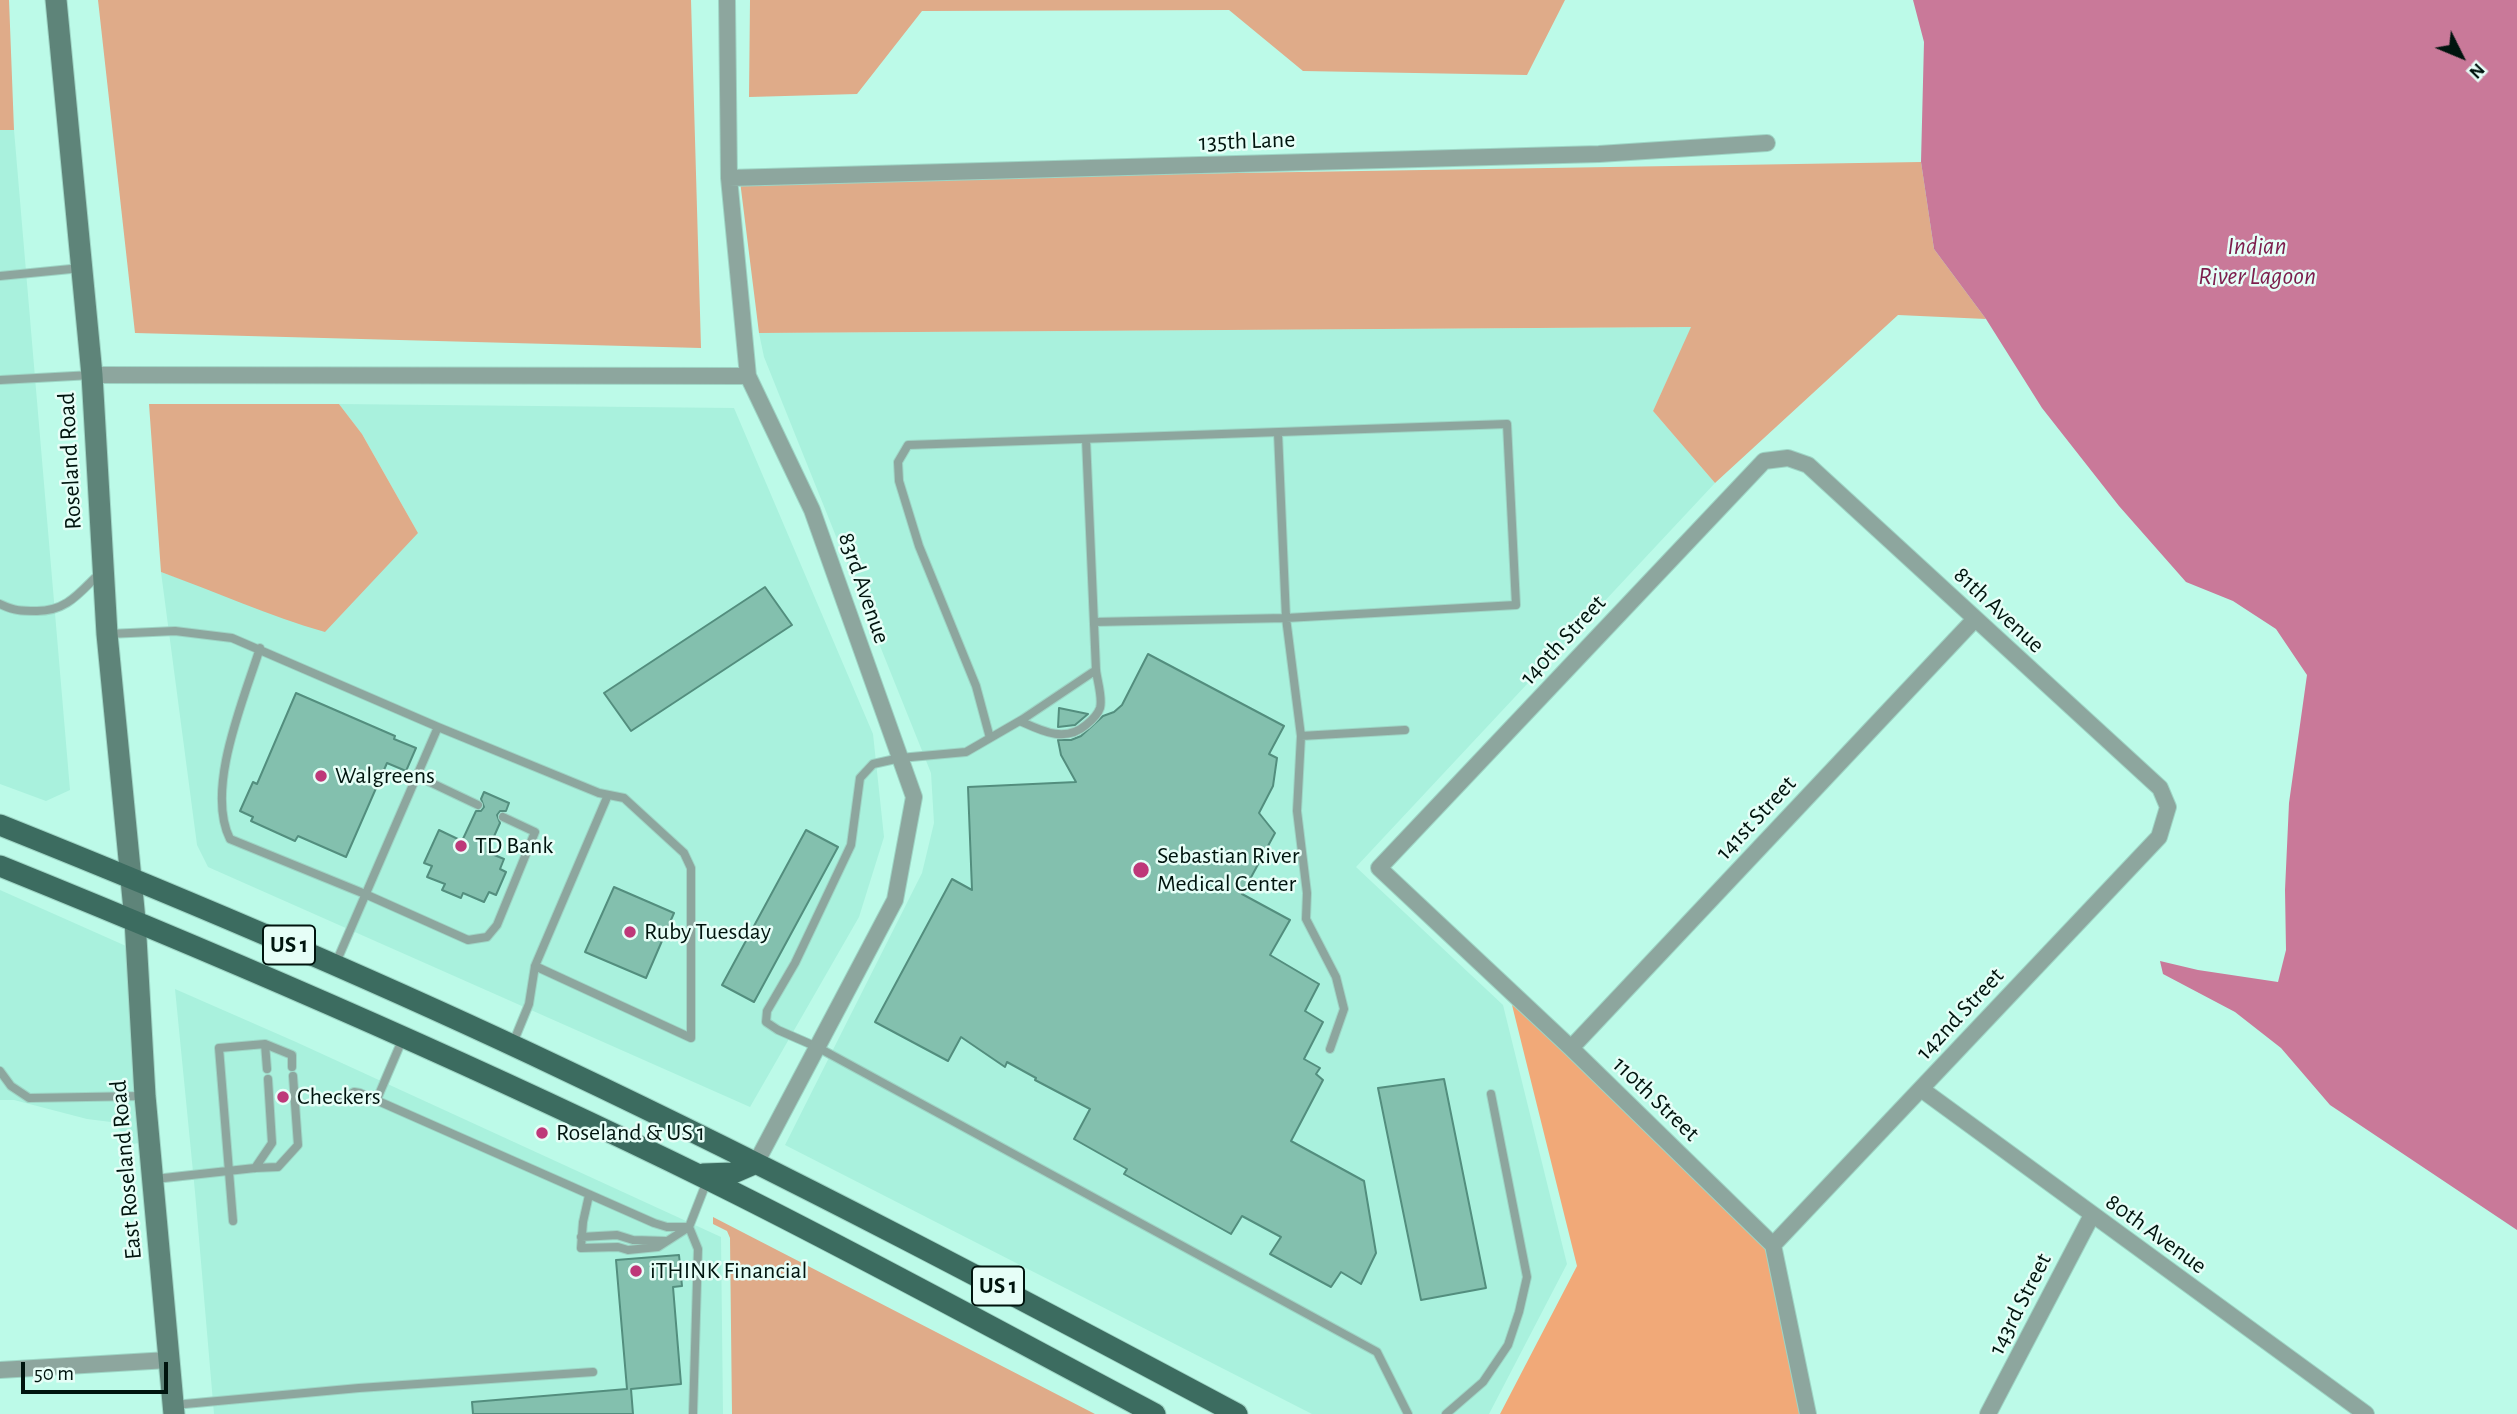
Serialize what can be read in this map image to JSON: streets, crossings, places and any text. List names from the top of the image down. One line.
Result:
{"streets":{"main road":["Roseland Road","US 1","East Roseland Road"],"street":["135th Lane","83rd Avenue","81th Avenue","140th Street","141st Street","142nd Street","110th Street","80th Avenue","143rd Street"]},"crossings":[["135th Lane","83rd Avenue"],["Roseland Road","US 1"],["Roseland Road","East Roseland Road"],["83rd Avenue","US 1"],["81th Avenue","140th Street"],["81th Avenue","141st Street"],["81th Avenue","142nd Street"],["140th Street","110th Street"],["141st Street","110th Street"],["US 1","East Roseland Road"],["142nd Street","110th Street"],["142nd Street","80th Avenue"],["80th Avenue","143rd Street"]],"water":["Indian River Lagoon"],"places":["Walgreens","TD Bank","Sebastian River Medical Center","Ruby Tuesday","Checkers","Roseland & US 1","iTHINK Financial"],"scale_bar":"50 m","north":"bottom right"}
